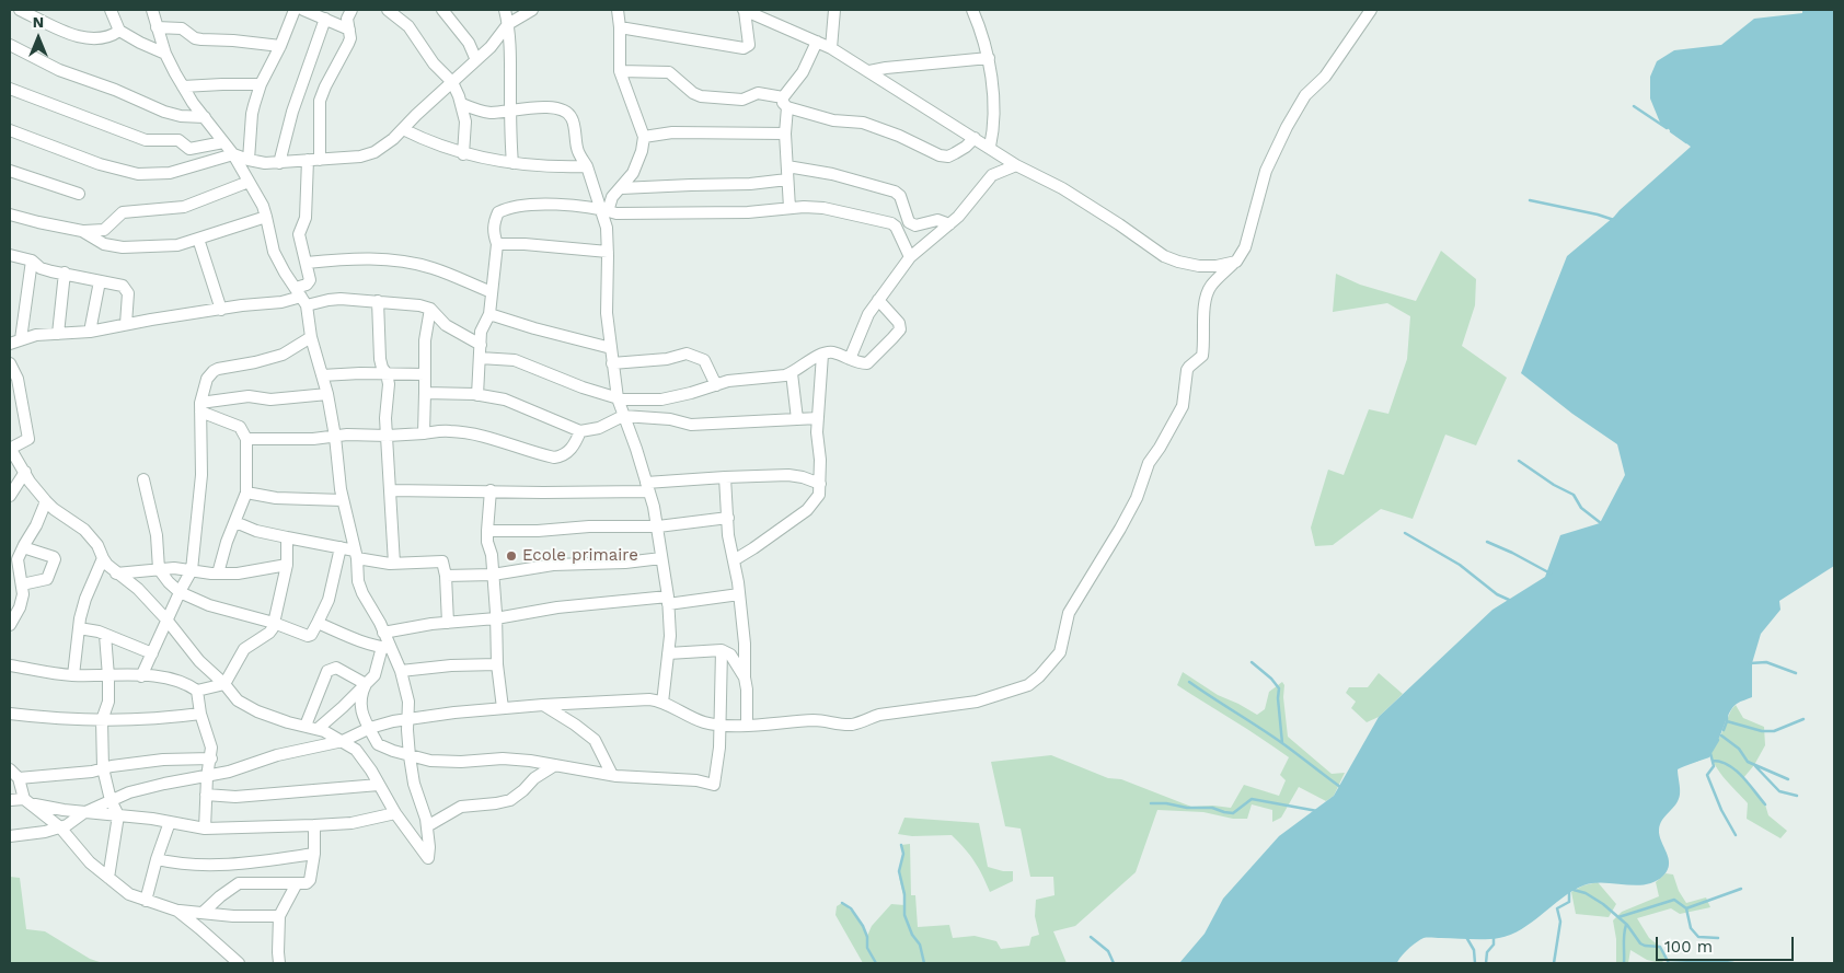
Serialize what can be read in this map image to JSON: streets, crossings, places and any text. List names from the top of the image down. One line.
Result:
{"places":["Ecole primaire"],"scale_bar":"100 m","north":"top"}
